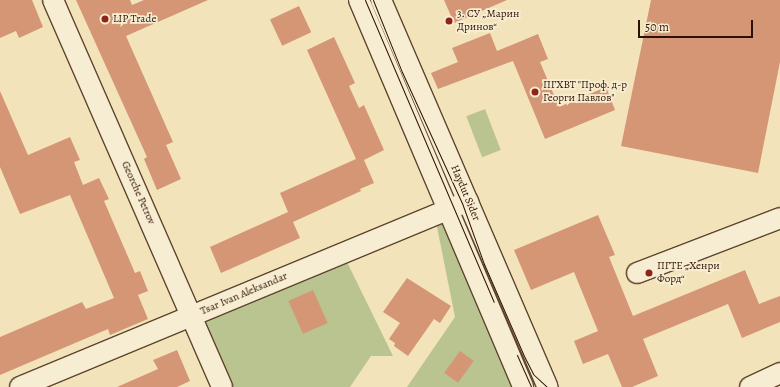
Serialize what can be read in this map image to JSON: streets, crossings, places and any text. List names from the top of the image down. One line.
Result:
{"streets":{"street":["Georche Petrov","Haydut Sider","Tsar Ivan Aleksandar"]},"crossings":[["Georche Petrov","Tsar Ivan Aleksandar"],["Haydut Sider","Tsar Ivan Aleksandar"]],"places":["LIP Trade","3. СУ „Марин Дринов“","ПГХВТ \"Проф. д-р Георги Павлов\"","ПГТЕ „Хенри Форд“"],"scale_bar":"50 m"}
